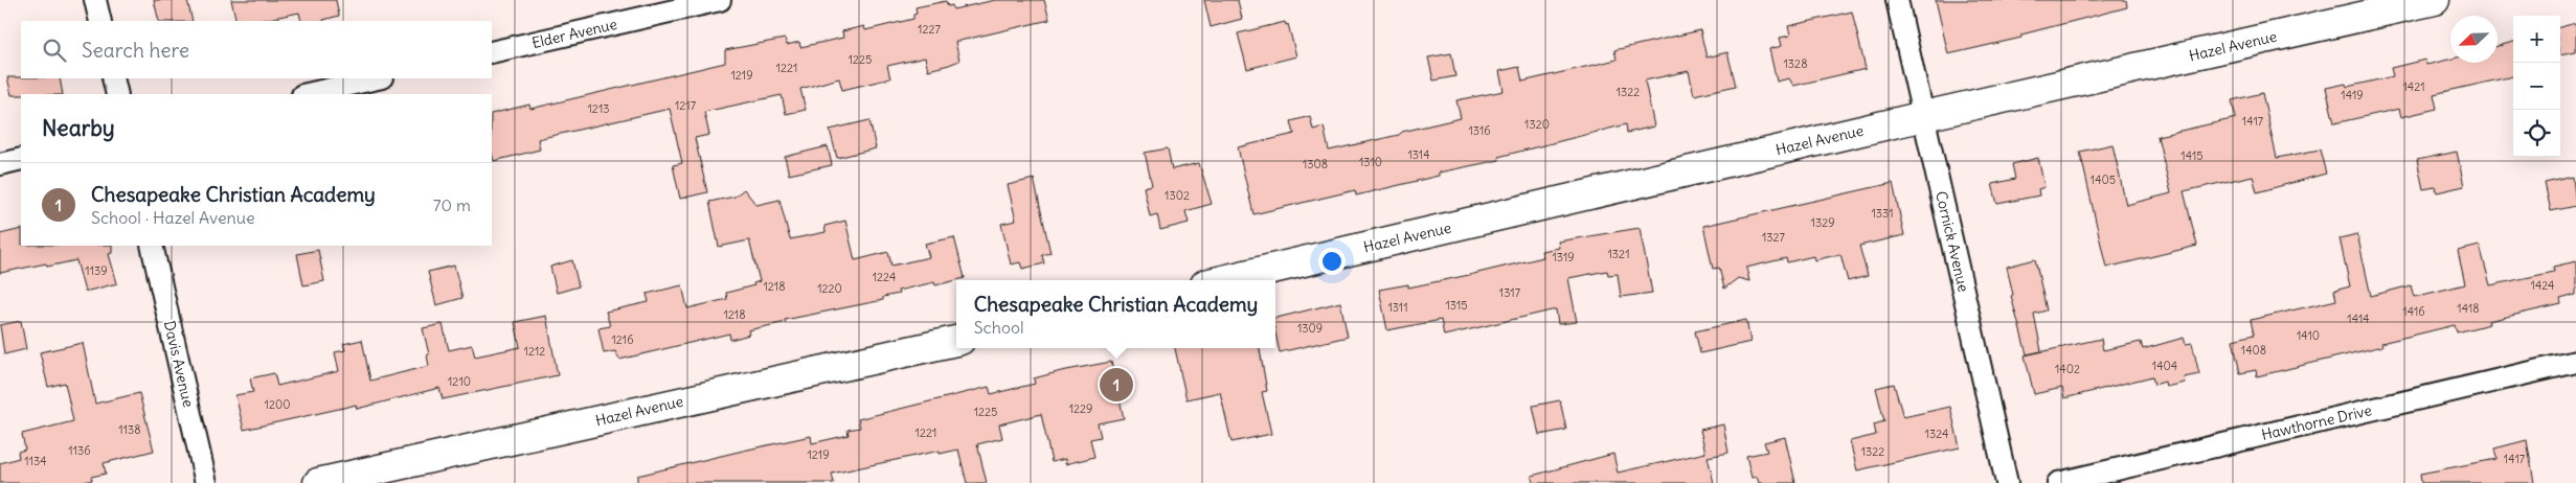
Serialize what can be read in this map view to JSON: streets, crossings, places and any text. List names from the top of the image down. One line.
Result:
{"streets":{"street":["Elder Avenue","Hazel Avenue","Cornick Avenue","Davis Avenue","Hawthorne Drive"]},"crossings":[["Hazel Avenue","Cornick Avenue"]],"house_numbers":["1227","1225","1328","1221","1219","1421","1322","1419","1217","1213","1417","1320","1316","1314","1415","1310","1308","1405","1302","1331","1329","1327","1321","1319","1139","1224","1424","1218","1220","1317","1315","1311","1418","1416","1218","1414","1309","1410","1216","1408","1212","1404","1402","1210","1200","1229","1225","1138","1221","1324","1136","1322","1219","1417","1134"],"north":"bottom left","page":{"map_buttons":["+","−"],"search":"Search here","heading":"Nearby","list":[{"mark":"1","name":"Chesapeake Christian Academy","note":"School · Hazel Avenue","value":"70 m"}],"popup":["Chesapeake Christian Academy","School"],"pins":"1"}}
